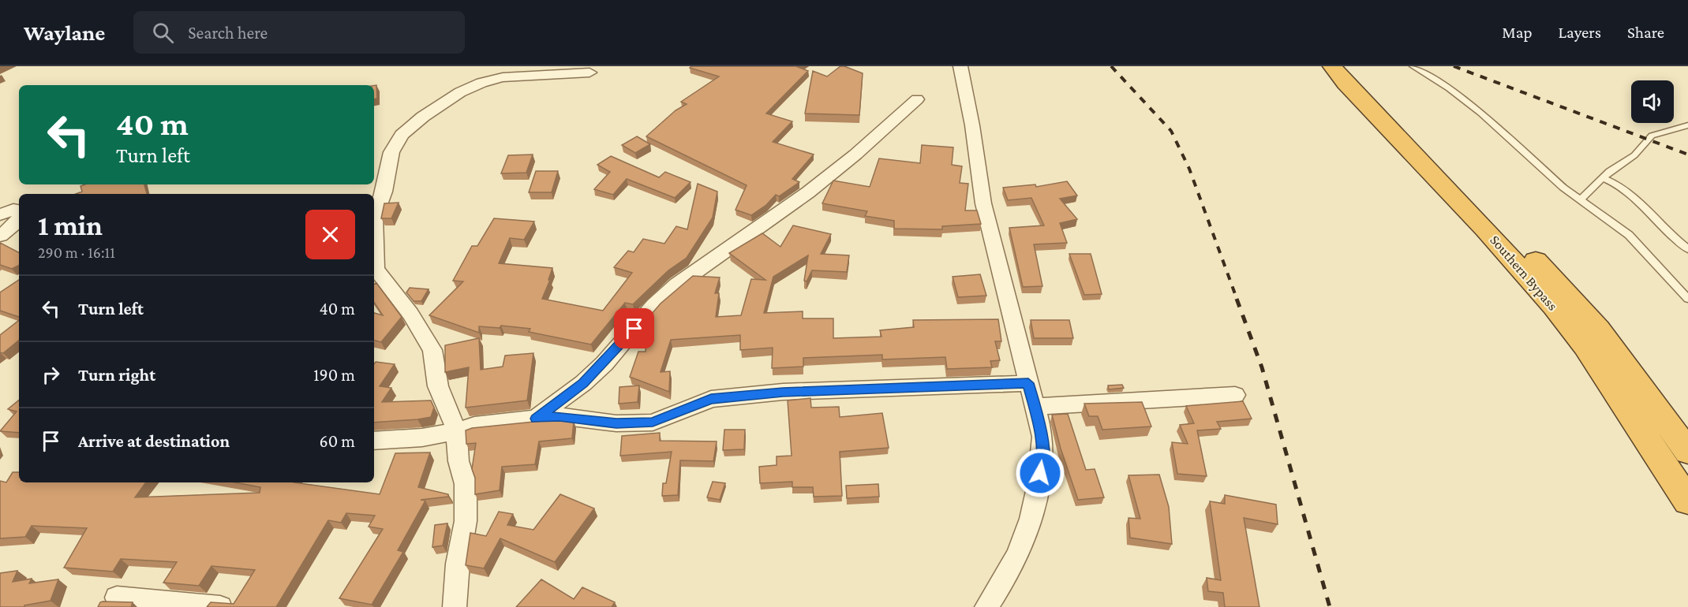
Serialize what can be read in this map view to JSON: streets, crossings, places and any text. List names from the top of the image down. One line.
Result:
{"streets":{"highway":["Southern Bypass"]},"page":{"header":"Waylane","search":"Search here","nav":["Map","Layers","Share"],"turn":["40 m","Turn left"],"heading":["1 min","290 m · 16:11"],"list":[{"name":"Turn left","value":"40 m"},{"name":"Turn right","value":"190 m"},{"name":"Arrive at destination","value":"60 m"}]}}
